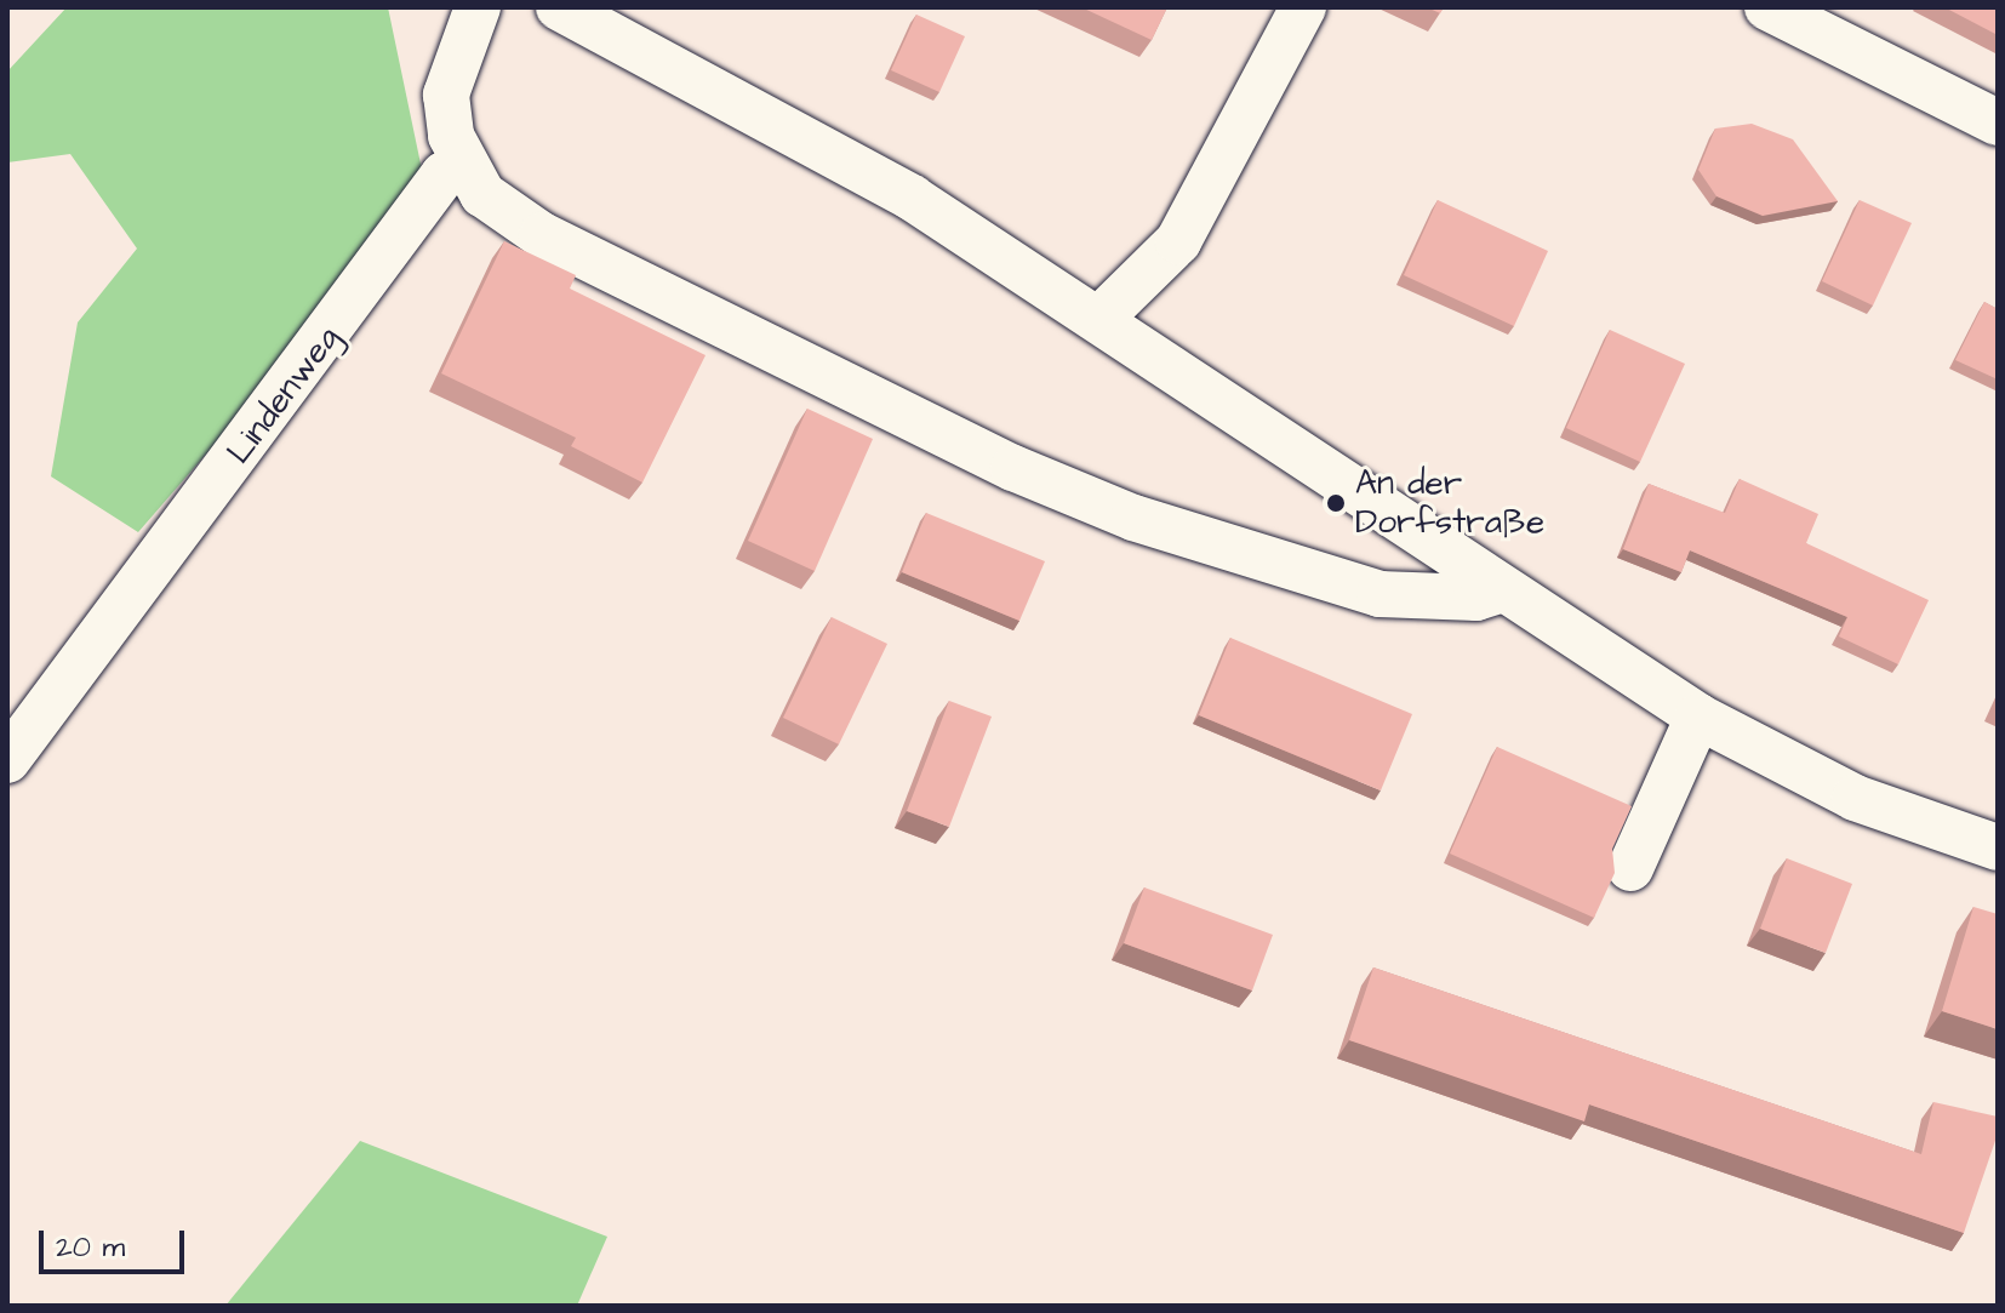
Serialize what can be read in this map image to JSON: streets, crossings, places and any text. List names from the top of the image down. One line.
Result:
{"streets":{"street":["Lindenweg"]},"places":["An der Dorfstraße"],"scale_bar":"20 m"}
